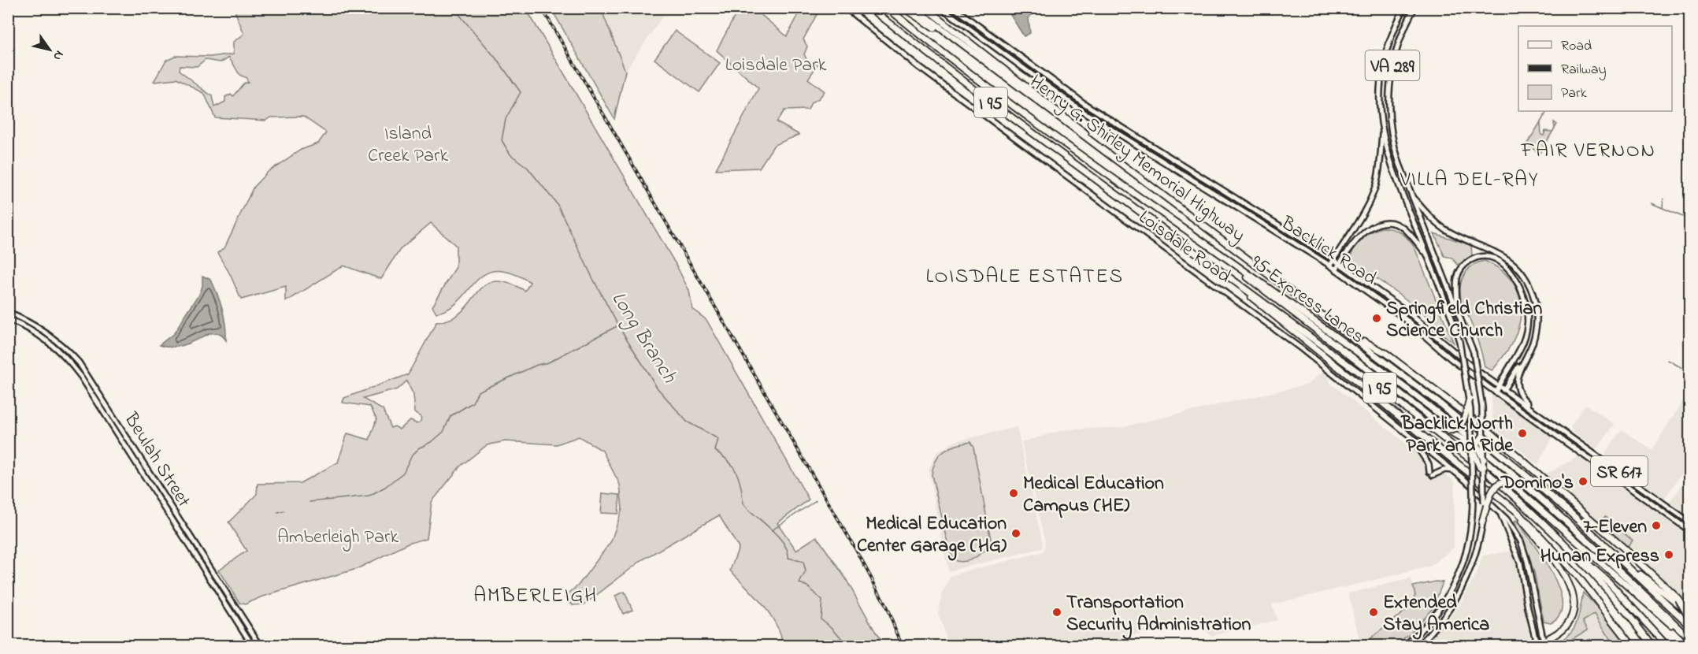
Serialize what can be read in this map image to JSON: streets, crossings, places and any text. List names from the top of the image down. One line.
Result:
{"streets":{"highway":["I 95","Henry G. Shirley Memorial Highway","95 Express Lanes"],"main road":["VA 289","Loisdale Road","Backlick Road","Beulah Street","SR 617"]},"districts":["FAIR VERNON","VILLA DEL-RAY","LOISDALE ESTATES","AMBERLEIGH"],"water":["Long Branch"],"parks":["Loisdale Park","Island Creek Park","Amberleigh Park"],"places":["Springfield Christian Science Church","Backlick North Park and Ride","Domino's","Medical Education Campus (HE)","7-Eleven","Medical Education Center Garage (HG)","Hunan Express","Transportation Security Administration","Extended Stay America"],"legend":["Road","Railway","Park"],"north":"bottom right"}
